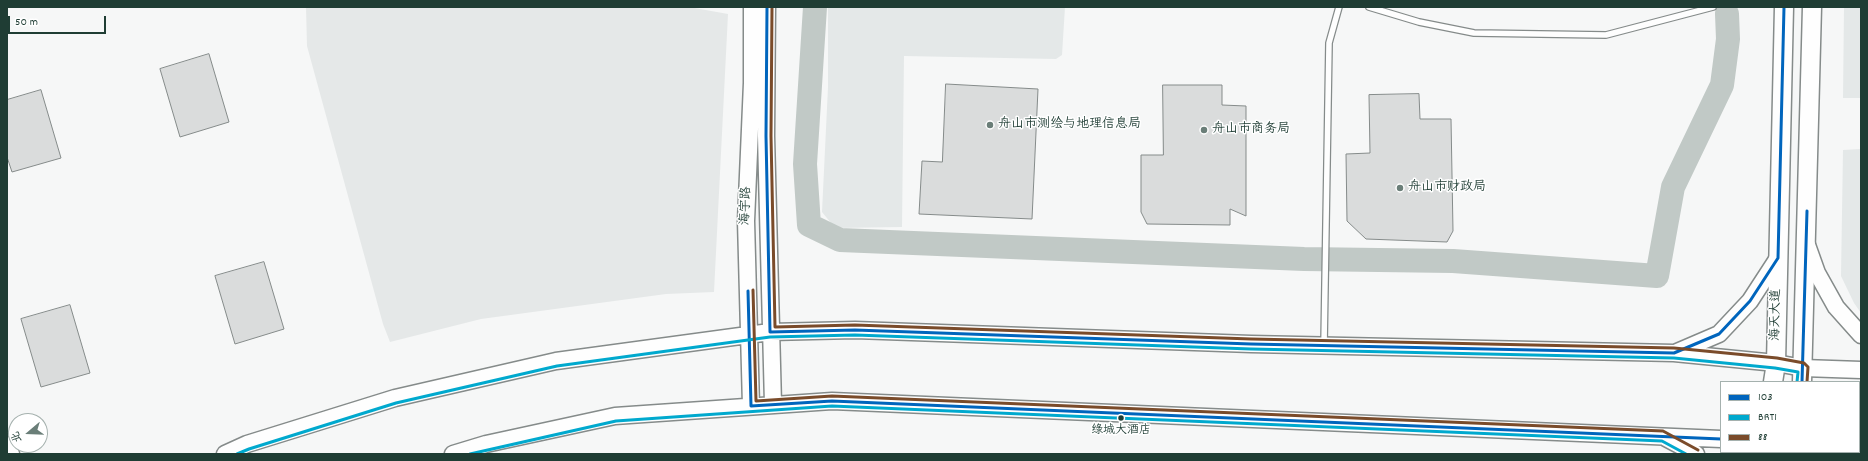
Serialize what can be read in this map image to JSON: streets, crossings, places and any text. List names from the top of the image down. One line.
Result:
{"streets":{"main road":["海天大道"],"street":["海宇路"]},"places":["舟山市测绘与地理信息局","舟山市商务局","舟山市财政局","绿城大酒店"],"lines":["transit line 103","transit line 88","transit line BRT1"],"legend":["103","BRT1","88"],"scale_bar":"50 m","north":"left"}
